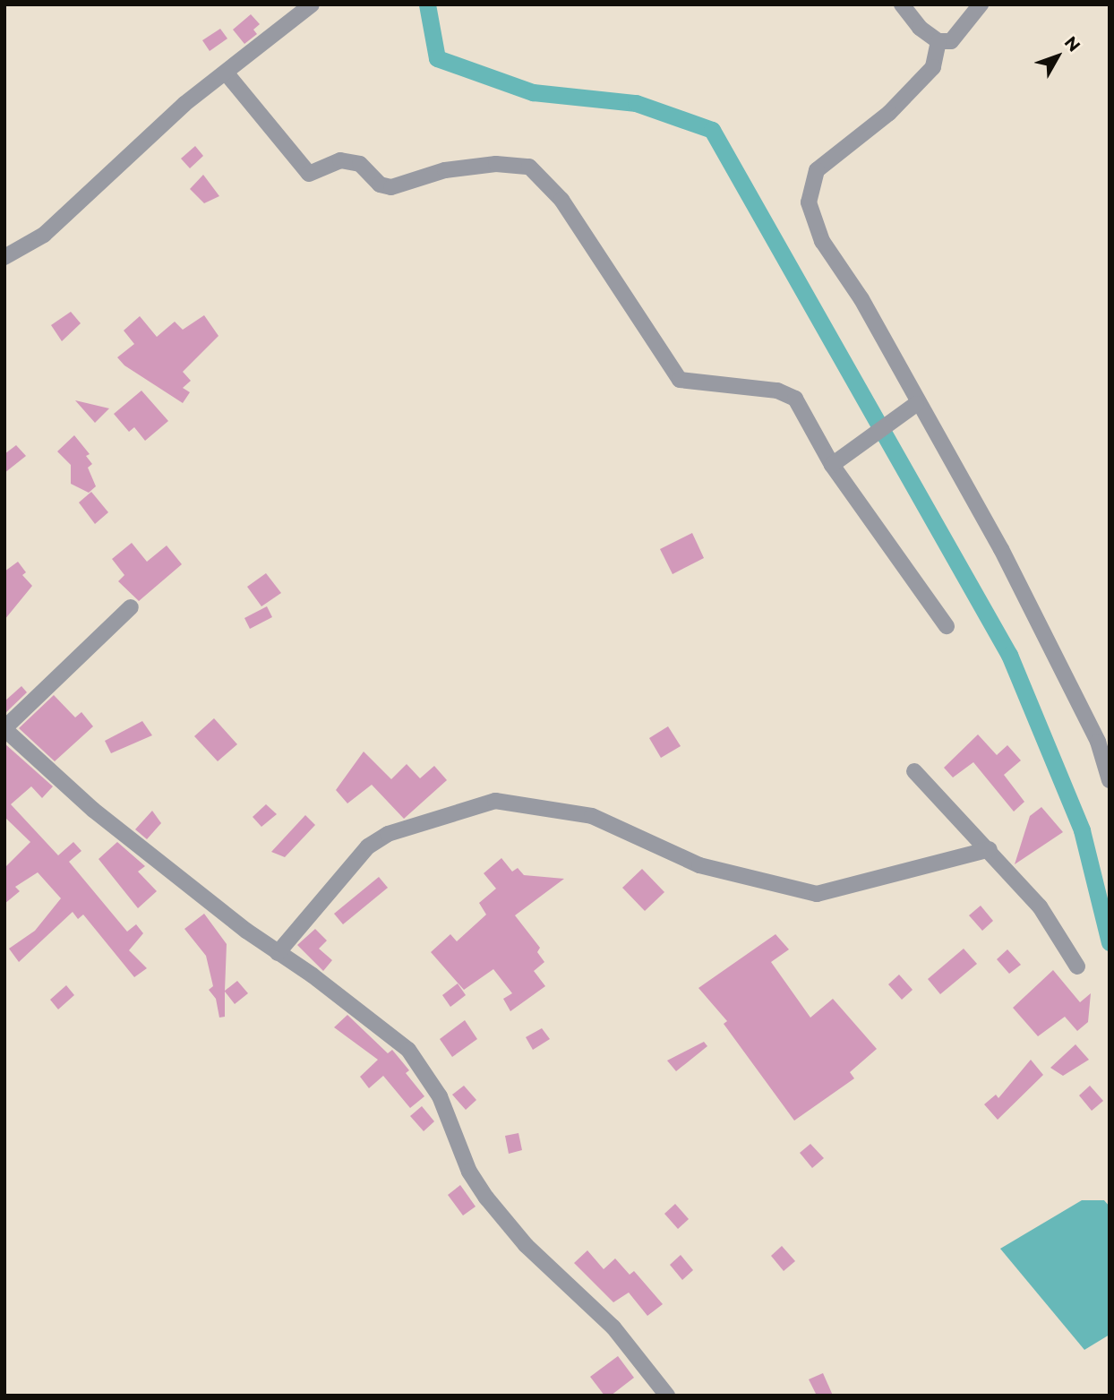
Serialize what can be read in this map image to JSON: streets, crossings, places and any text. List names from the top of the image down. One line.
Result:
{"north":"top right"}
